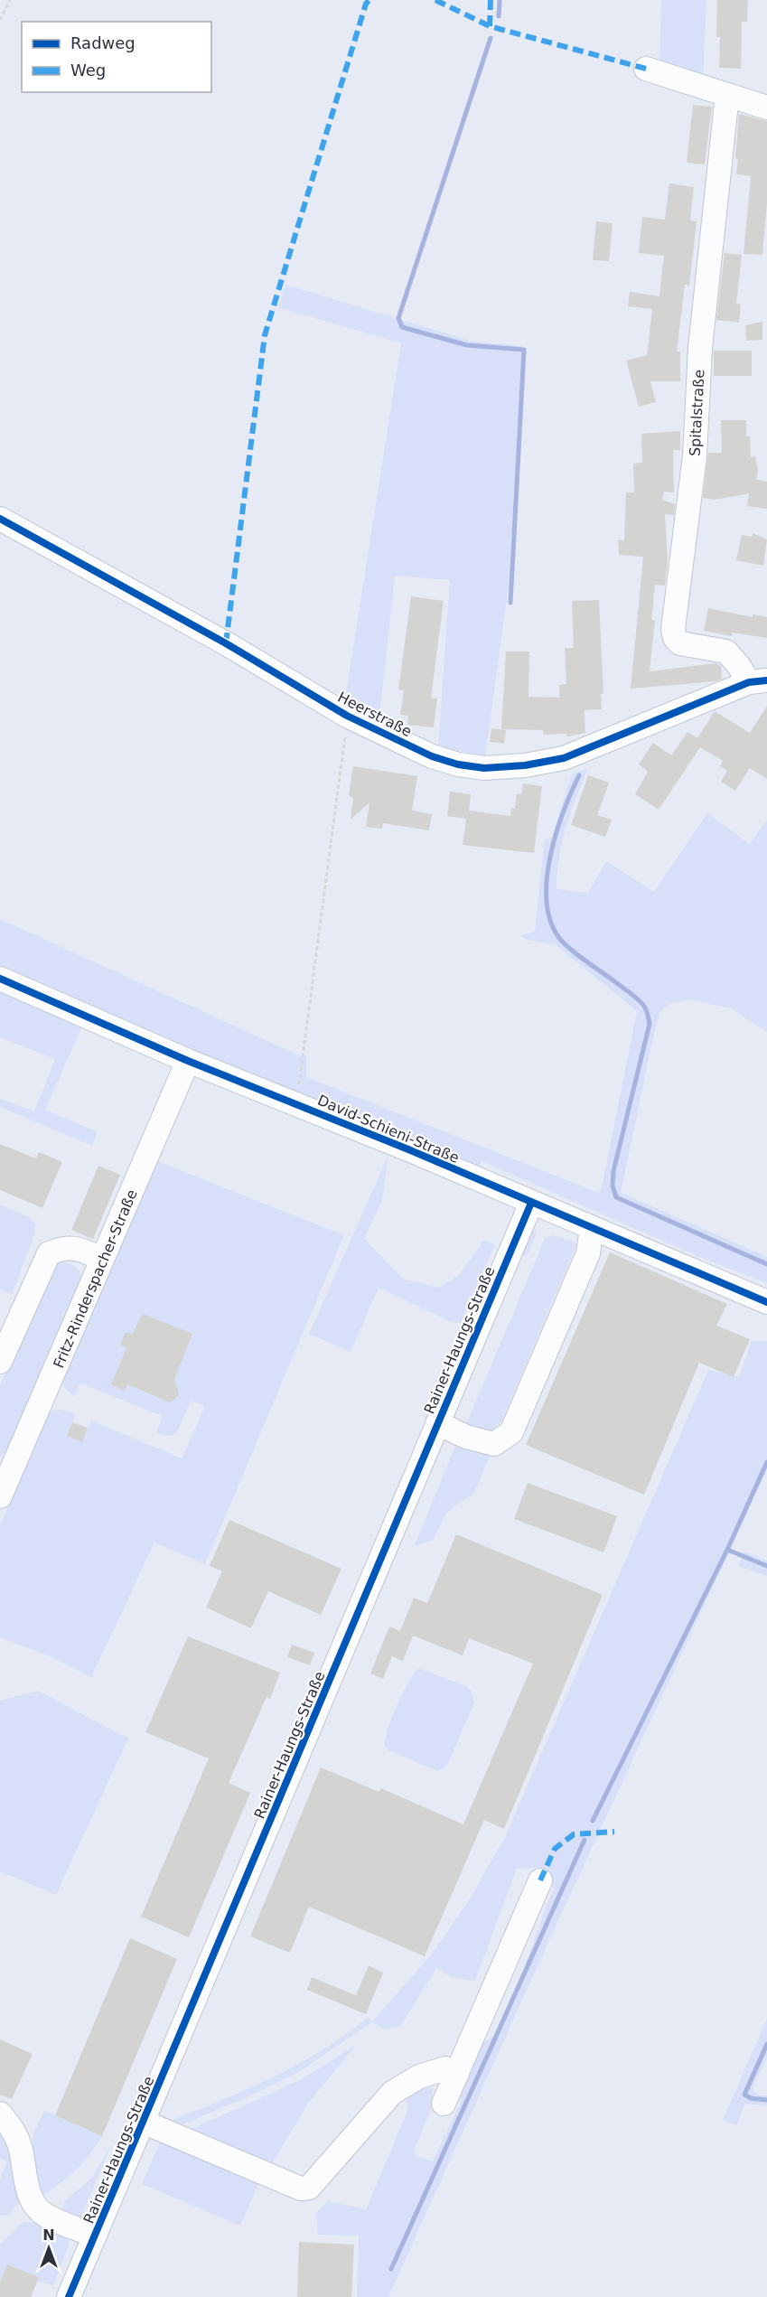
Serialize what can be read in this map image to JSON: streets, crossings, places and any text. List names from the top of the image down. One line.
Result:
{"streets":{"street":["Spitalstraße","Heerstraße","David-Schieni-Straße","Fritz-Rinderspacher-Straße","Rainer-Haungs-Straße"]},"crossings":[["Spitalstraße","Heerstraße"],["David-Schieni-Straße","Fritz-Rinderspacher-Straße"],["David-Schieni-Straße","Rainer-Haungs-Straße"]],"legend":["Radweg","Weg"],"north":"top"}
